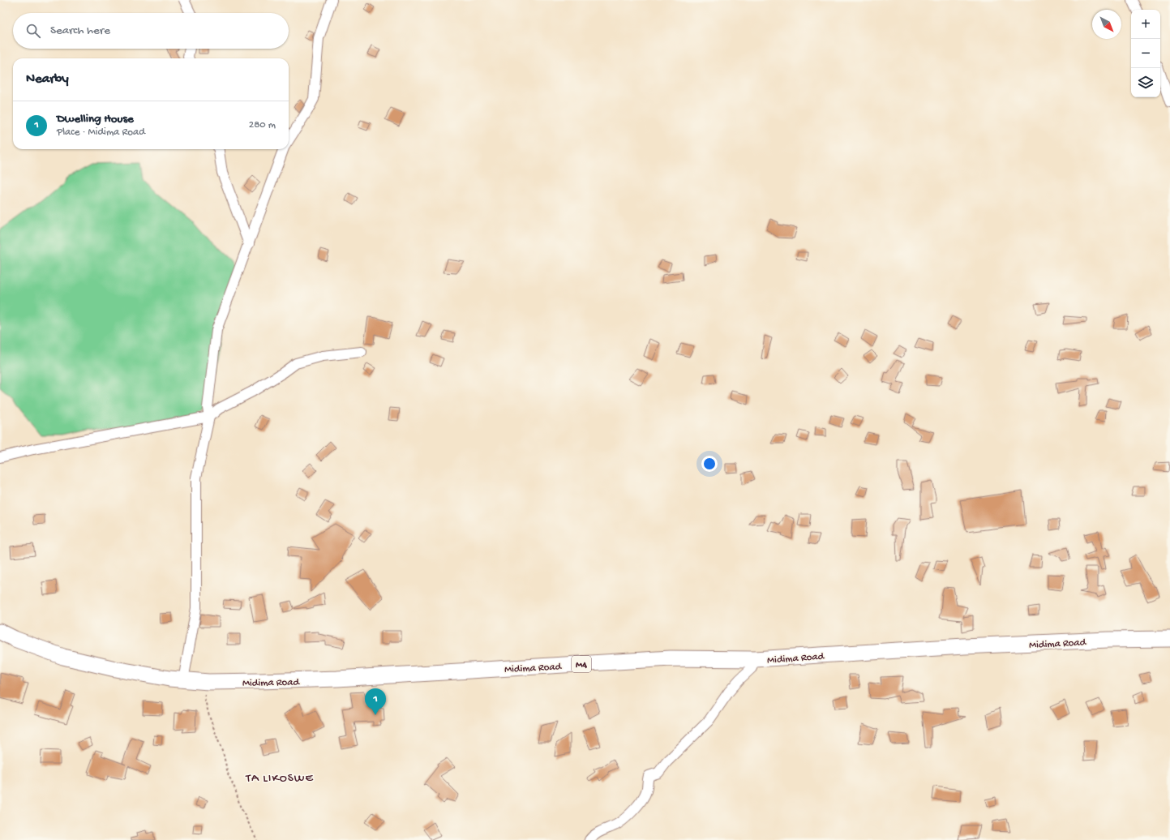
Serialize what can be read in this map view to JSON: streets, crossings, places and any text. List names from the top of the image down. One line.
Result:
{"streets":{"main road":["Midima Road","M4"]},"districts":["TA LIKOSWE"],"north":"bottom right","page":{"map_buttons":["+","−"],"search":"Search here","heading":"Nearby","list":[{"mark":"1","name":"Dwelling House","note":"Place · Midima Road","value":"280 m"}],"pins":"1"}}
